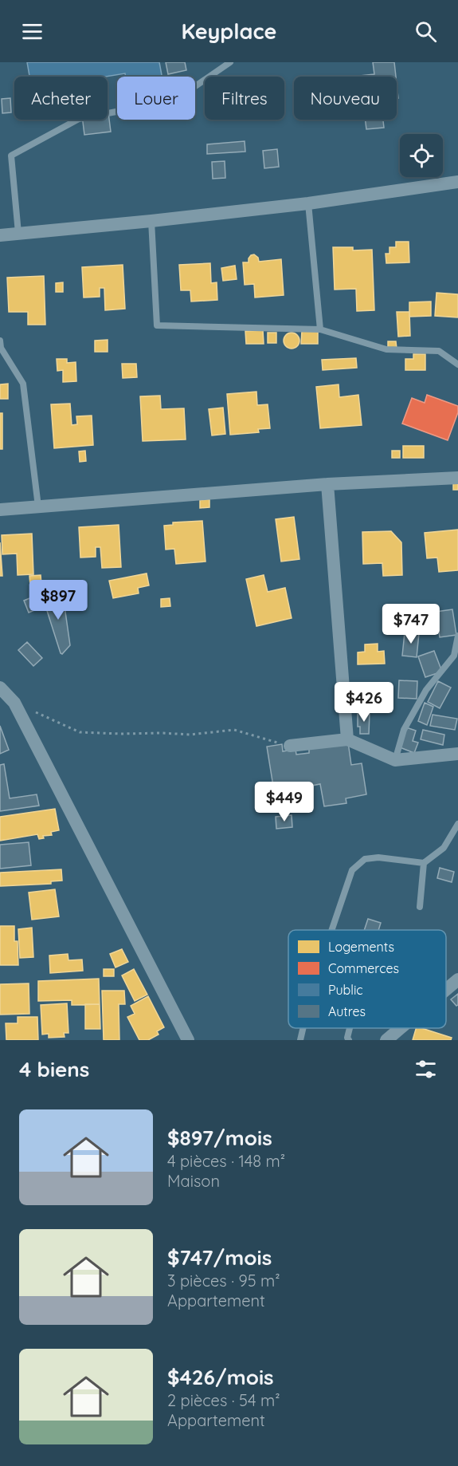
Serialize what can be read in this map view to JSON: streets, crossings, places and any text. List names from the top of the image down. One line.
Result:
{"legend":["Logements","Commerces","Public","Autres"],"page":{"header":"Keyplace","chip":["Acheter","Louer","Filtres","Nouveau"],"price":["$897","$747","$426","$449"],"heading":"4 biens","list":[{"name":"$897/mois","note":"4 pièces · 148 m² · Maison"},{"name":"$747/mois","note":"3 pièces · 95 m² · Appartement"},{"name":"$426/mois","note":"2 pièces · 54 m² · Appartement"}]}}
